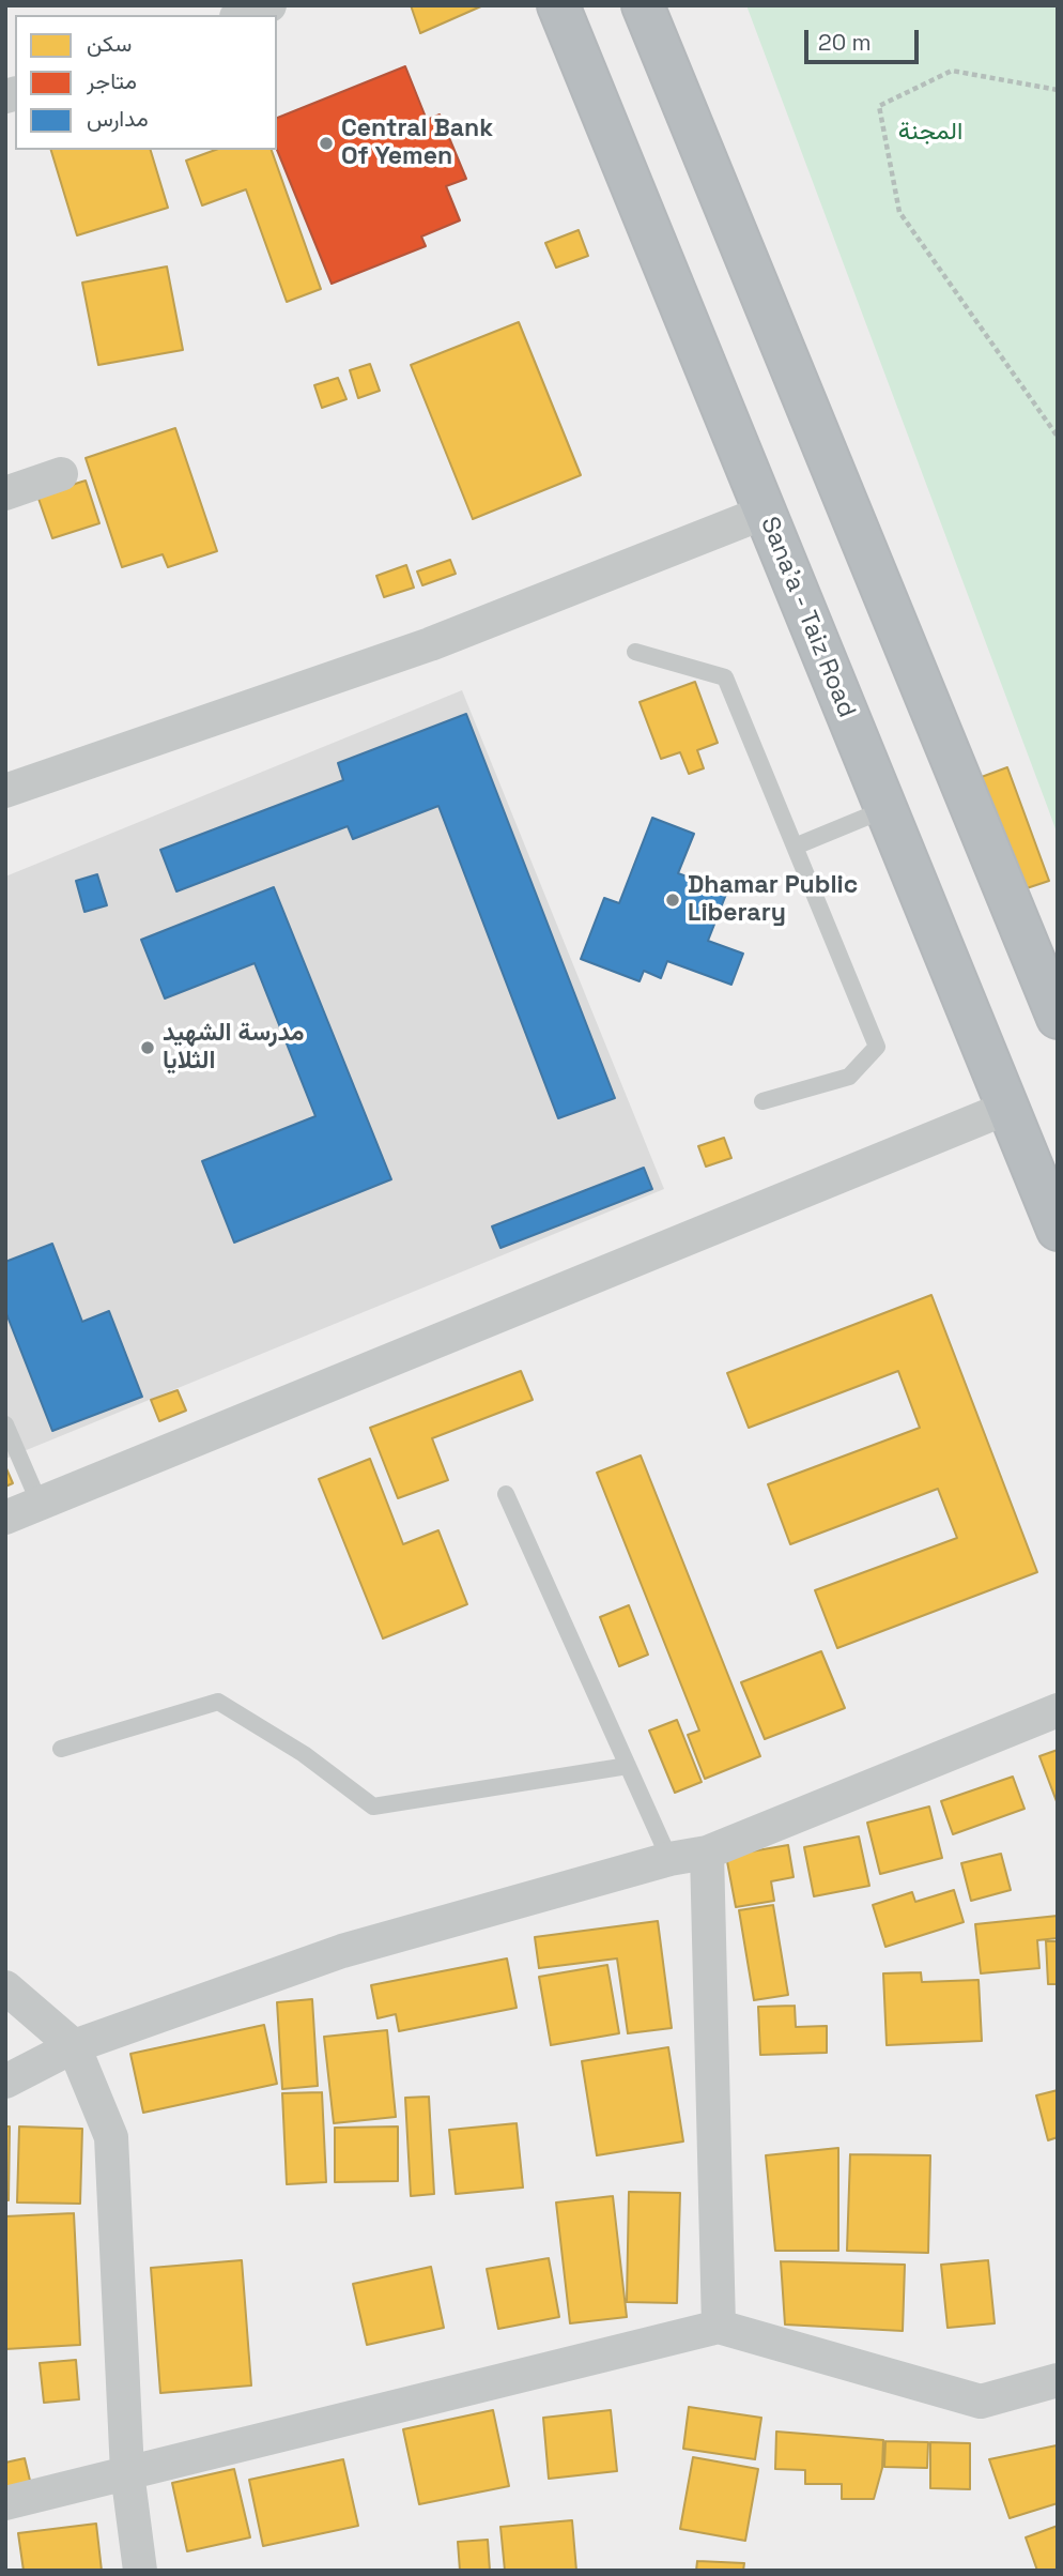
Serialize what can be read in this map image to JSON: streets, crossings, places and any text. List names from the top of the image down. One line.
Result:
{"streets":{"highway":["Sana'a - Taiz Road"]},"parks":["المجنة"],"places":["Central Bank Of Yemen","Dhamar Public Liberary","مدرسة الشهيد الثلايا"],"legend":["سكن","متاجر","مدارس"],"scale_bar":"20 m"}
